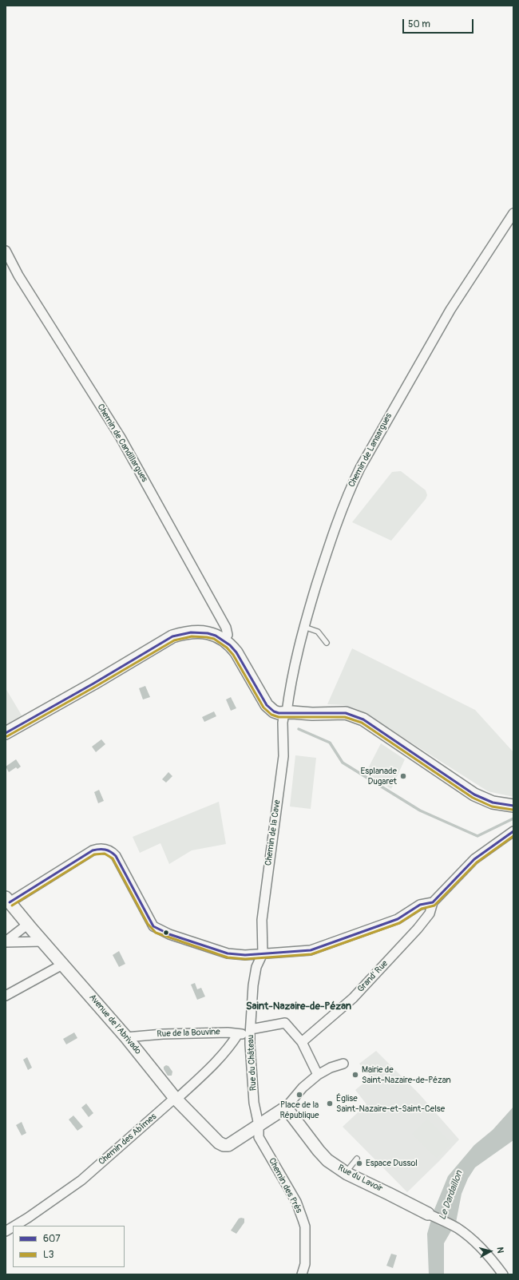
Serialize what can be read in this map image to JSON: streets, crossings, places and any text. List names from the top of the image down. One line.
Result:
{"streets":{"street":["Chemin de Candillargues","Chemin de Lansargues","Chemin de la Cave","Grand' Rue","Avenue de l'Abrivado","Rue de la Bouvine","Rue du Château","Chemin des Abîmes","Rue du Lavoir","Chemin des Prés"]},"crossings":[["Chemin de Lansargues","Chemin de la Cave"],["Chemin de la Cave","Rue du Château"],["Grand' Rue","Rue de la Bouvine"],["Avenue de l'Abrivado","Rue de la Bouvine"],["Avenue de l'Abrivado","Rue du Château"],["Avenue de l'Abrivado","Chemin des Abîmes"],["Avenue de l'Abrivado","Chemin des Prés"],["Rue de la Bouvine","Rue du Château"],["Rue de la Bouvine","Chemin des Abîmes"],["Rue du Château","Chemin des Prés"]],"districts":["Saint-Nazaire-de-Pézan"],"water":["Le Dardaillon"],"places":["Esplanade Dugaret","Mairie de Saint-Nazaire-de-Pézan","Place de la République","Église Saint-Nazaire-et-Saint-Celse","Espace Dussol"],"lines":["transit line 607","transit line L3"],"legend":["607","L3"],"scale_bar":"50 m","north":"right"}
